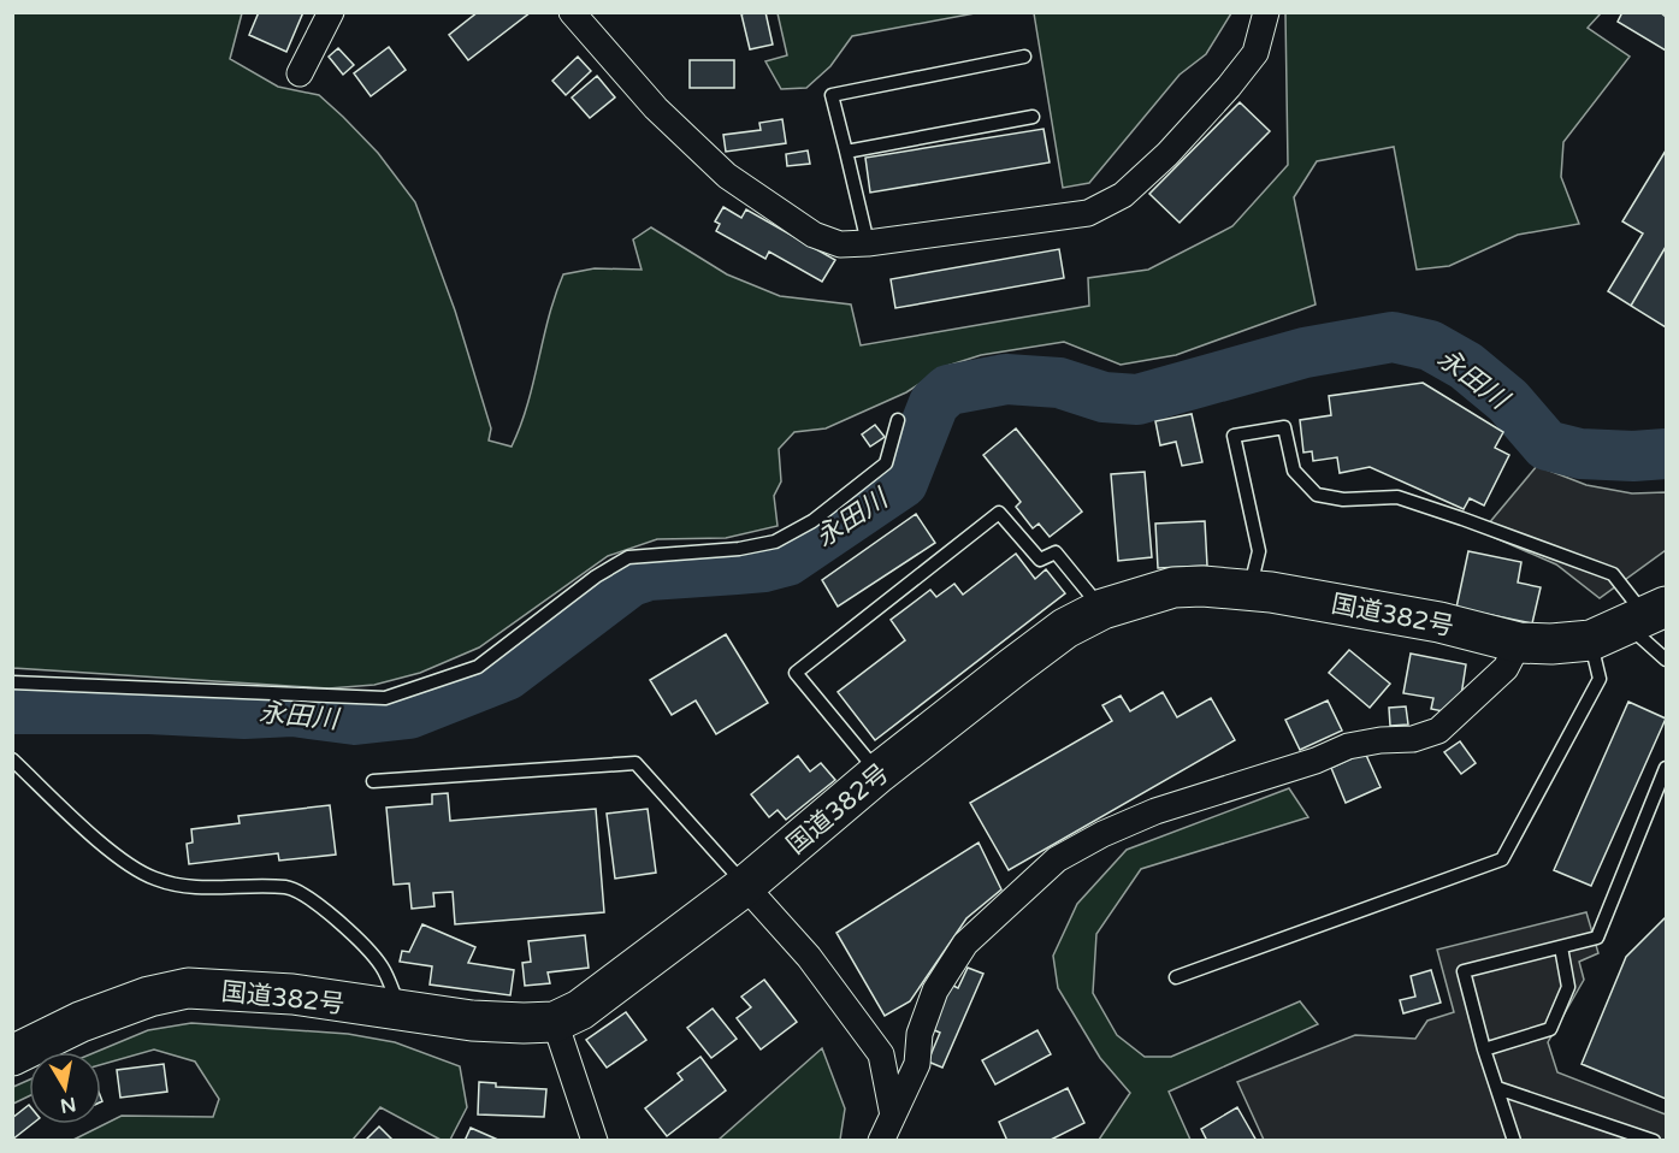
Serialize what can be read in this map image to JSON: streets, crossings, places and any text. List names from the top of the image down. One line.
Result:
{"streets":{"highway":["国道382号"]},"water":["永田川"],"north":"bottom"}
